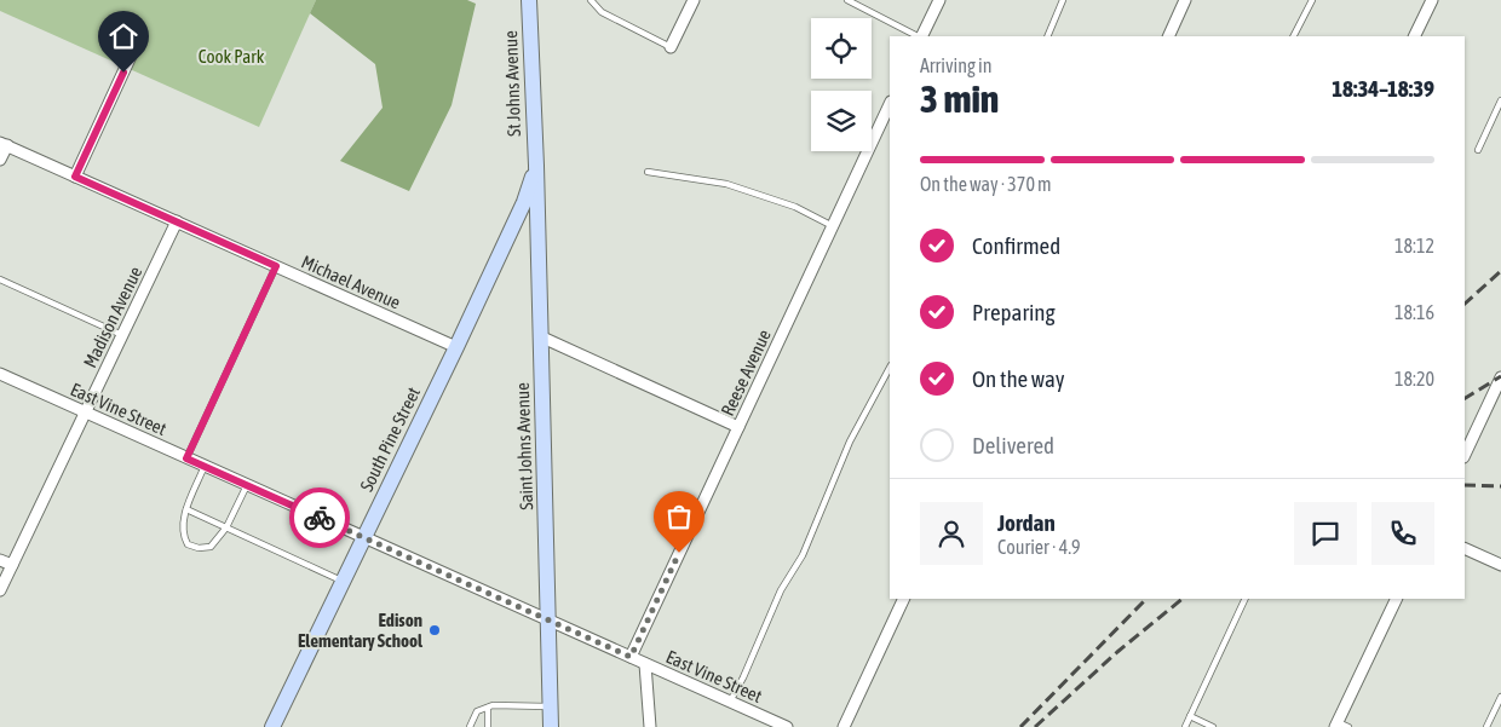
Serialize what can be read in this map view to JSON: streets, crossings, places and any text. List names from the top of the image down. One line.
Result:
{"streets":{"main road":["St Johns Avenue","South Pine Street","Saint Johns Avenue"],"street":["Michael Avenue","Madison Avenue","Reese Avenue","East Vine Street"]},"crossings":[["St Johns Avenue","South Pine Street"],["St Johns Avenue","Saint Johns Avenue"],["Michael Avenue","Madison Avenue"],["Michael Avenue","South Pine Street"],["Madison Avenue","East Vine Street"],["Reese Avenue","East Vine Street"],["East Vine Street","South Pine Street"],["East Vine Street","Saint Johns Avenue"],["South Pine Street","Saint Johns Avenue"]],"parks":["Cook Park"],"places":["Edison Elementary School"],"page":{"heading":["3 min","Arriving in","18:34–18:39"],"panel":["Jordan","Courier · 4.9"],"bar":"On the way · 370 m","list":[["Confirmed","18:12"],["Preparing","18:16"],["On the way","18:20"],"Delivered"]}}
